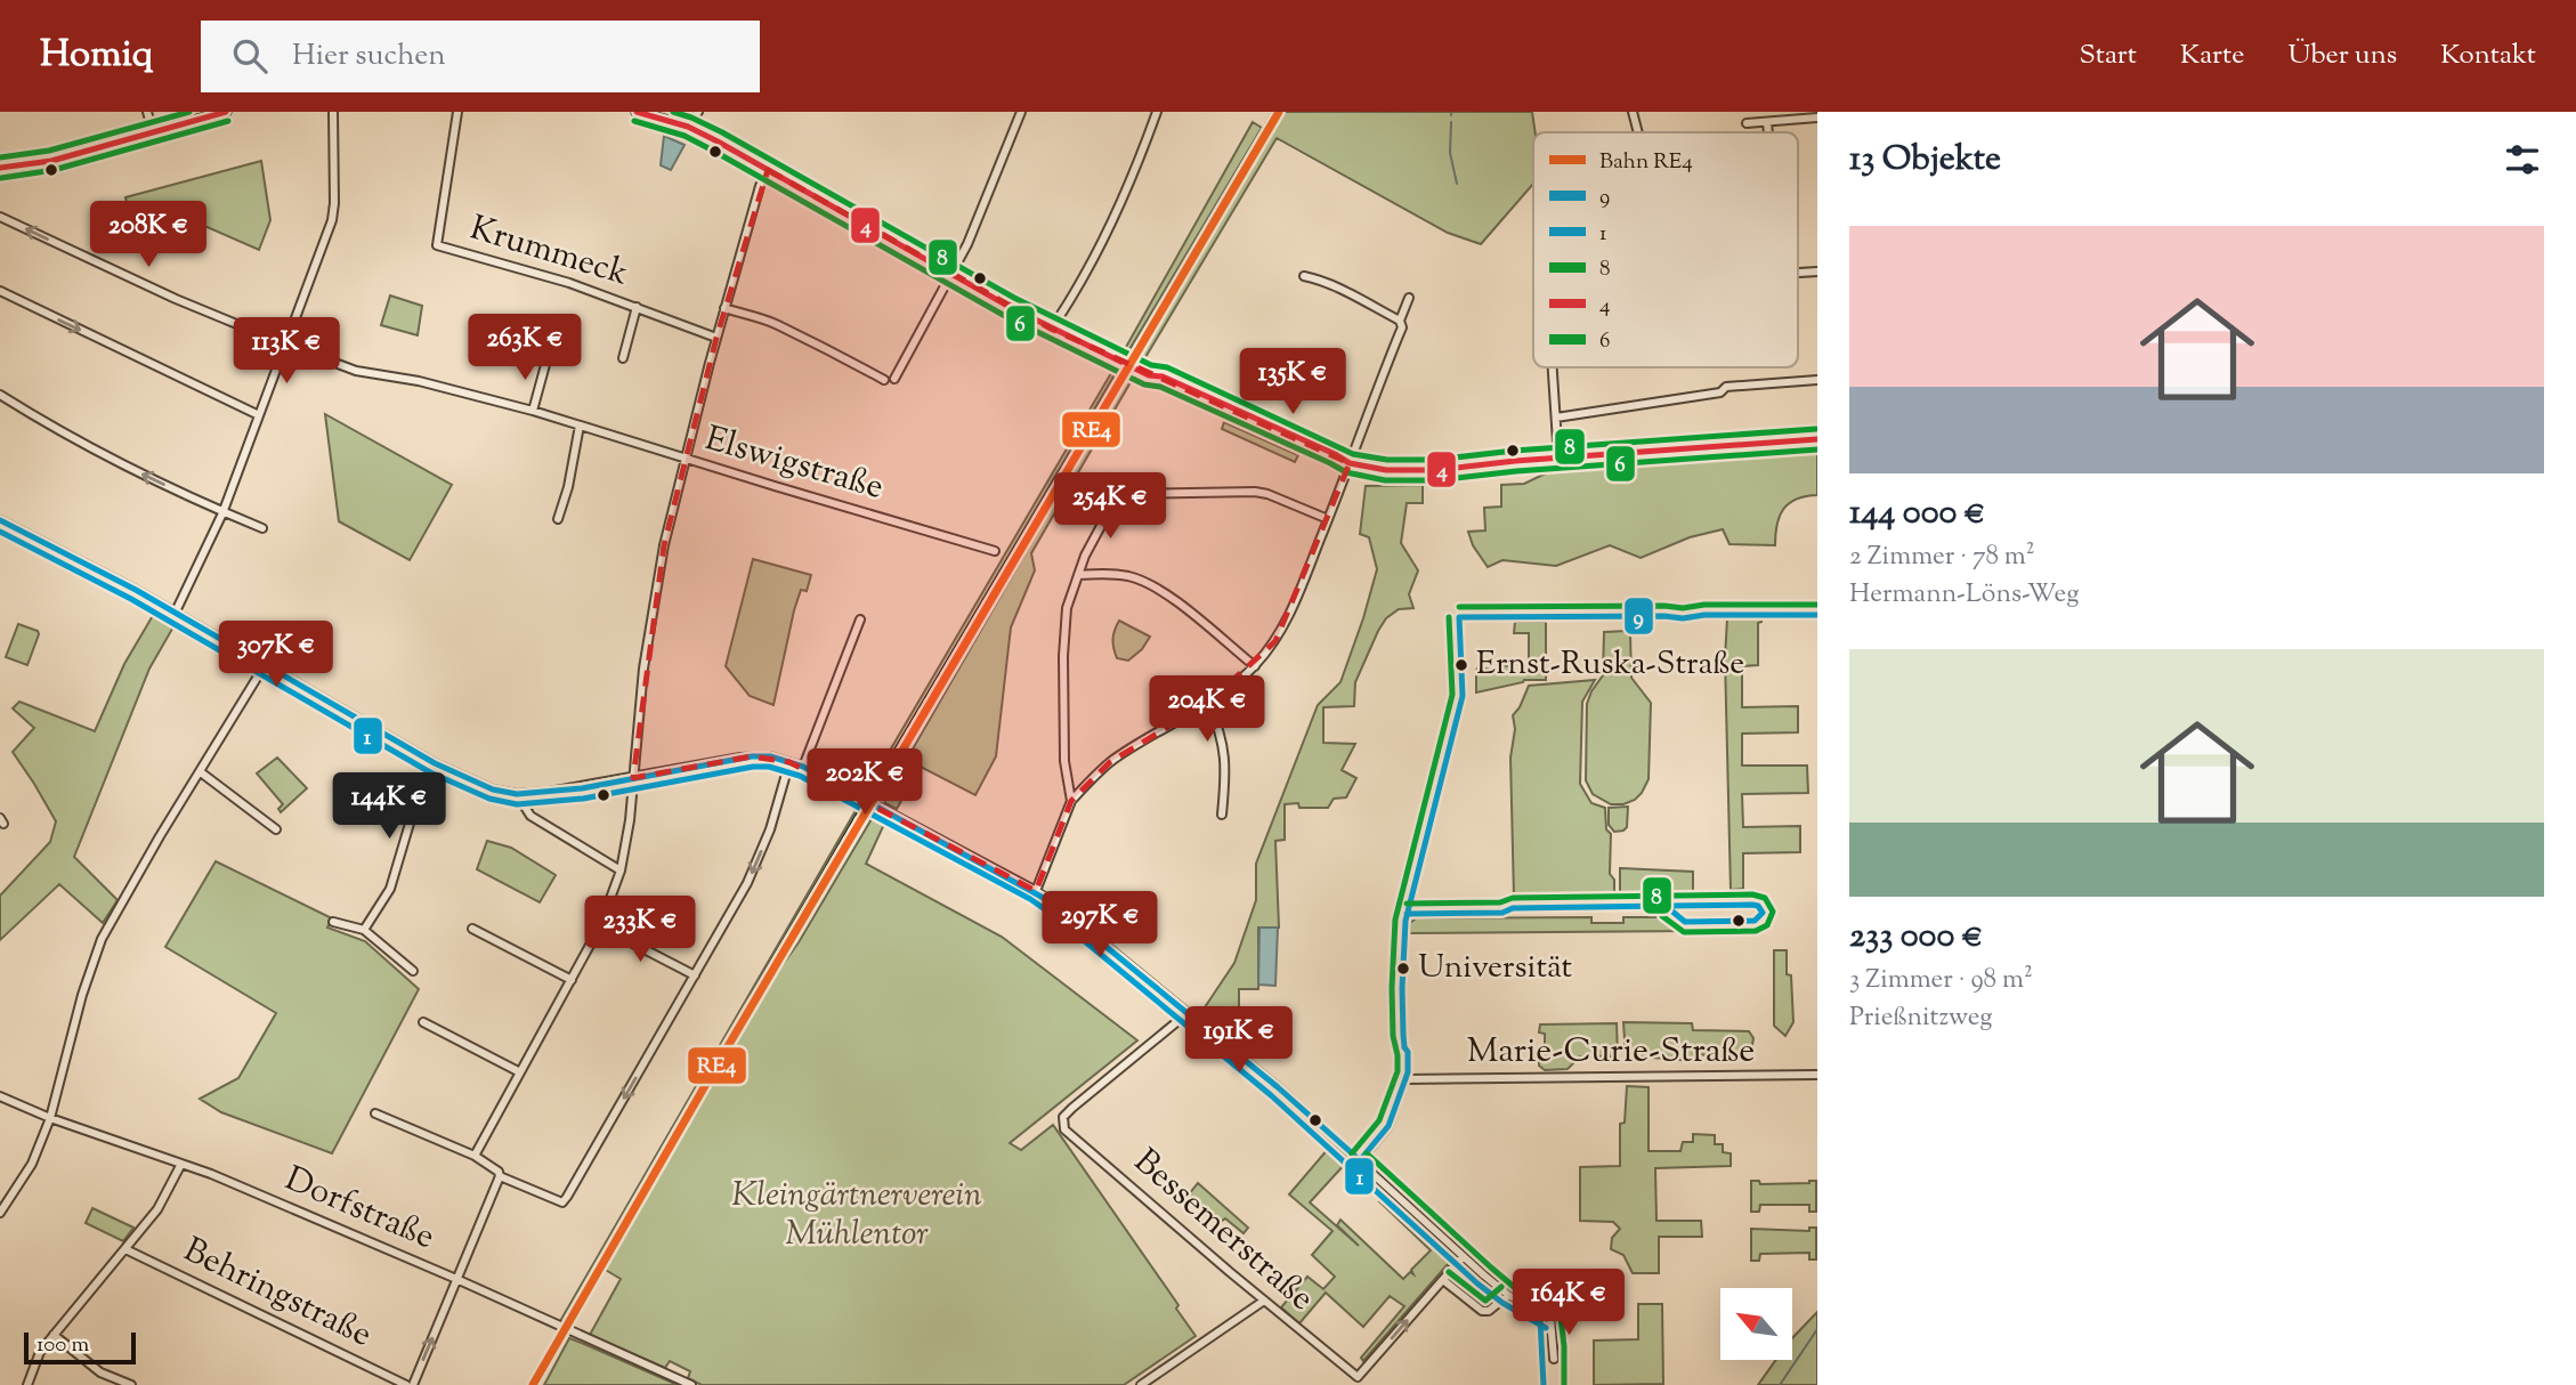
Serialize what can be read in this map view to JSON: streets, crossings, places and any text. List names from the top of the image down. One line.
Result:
{"streets":{"street":["Krummeck","Elswigstraße","Marie-Curie-Straße","Dorfstraße","Bessemerstraße","Behringstraße"]},"parks":["Kleingärtnerverein Mühlentor"],"places":["Ernst-Ruska-Straße","Universität"],"lines":["rail line RE4","transit line 8","transit line 4","transit line 6","transit line 9","transit line 1"],"legend":["Bahn RE4","9","1","8","4","6"],"scale_bar":"100 m","north":"top left","page":{"header":"Homiq","search":"Hier suchen","nav":["Start","Karte","Über uns","Kontakt"],"heading":"13 Objekte","price":["208K €","263K €","113K €","135K €","254K €","307K €","204K €","202K €","144K €","297K €","233K €","191K €","164K €"],"list":[{"name":"144 000 €","note":"2 Zimmer · 78 m² · Hermann-Löns-Weg"},{"name":"233 000 €","note":"3 Zimmer · 98 m² · Prießnitzweg"}],"scale":"100 m"}}
